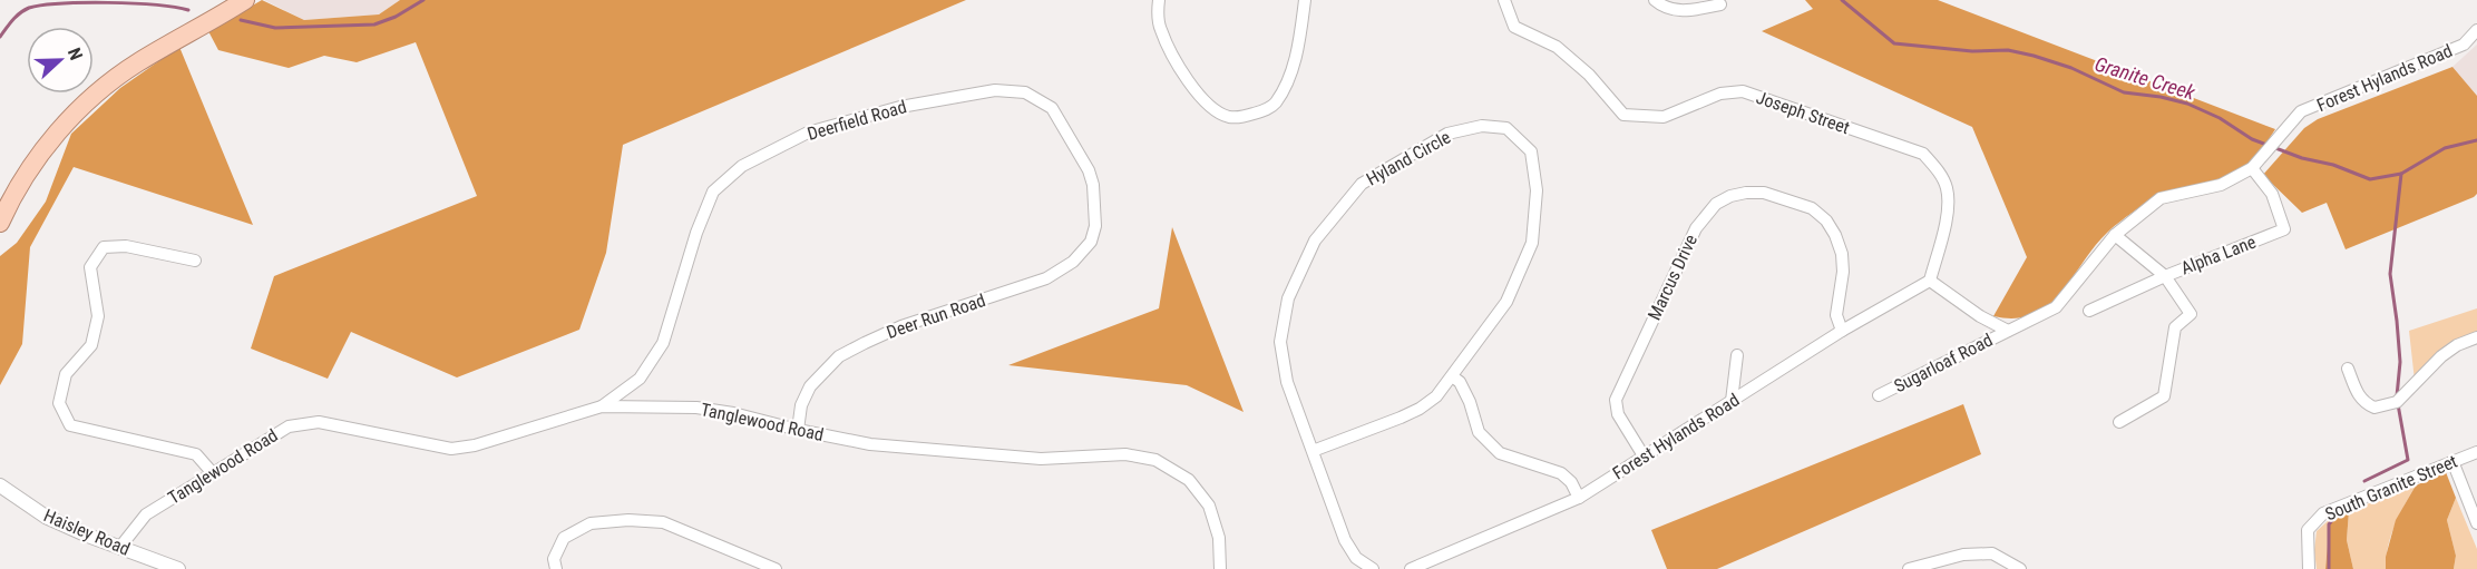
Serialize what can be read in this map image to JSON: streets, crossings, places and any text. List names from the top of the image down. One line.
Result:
{"streets":{"street":["Forest Hylands Road","Joseph Street","Deerfield Road","Hyland Circle","Alpha Lane","Marcus Drive","Deer Run Road","Sugarloaf Road","Tanglewood Road","South Granite Street","Haisley Road"]},"crossings":[["Forest Hylands Road","Joseph Street"],["Forest Hylands Road","Alpha Lane"],["Forest Hylands Road","Marcus Drive"],["Forest Hylands Road","Sugarloaf Road"],["Deerfield Road","Deer Run Road"],["Deerfield Road","Tanglewood Road"],["Deer Run Road","Tanglewood Road"],["Tanglewood Road","Haisley Road"]],"water":["Granite Creek"],"north":"right"}
